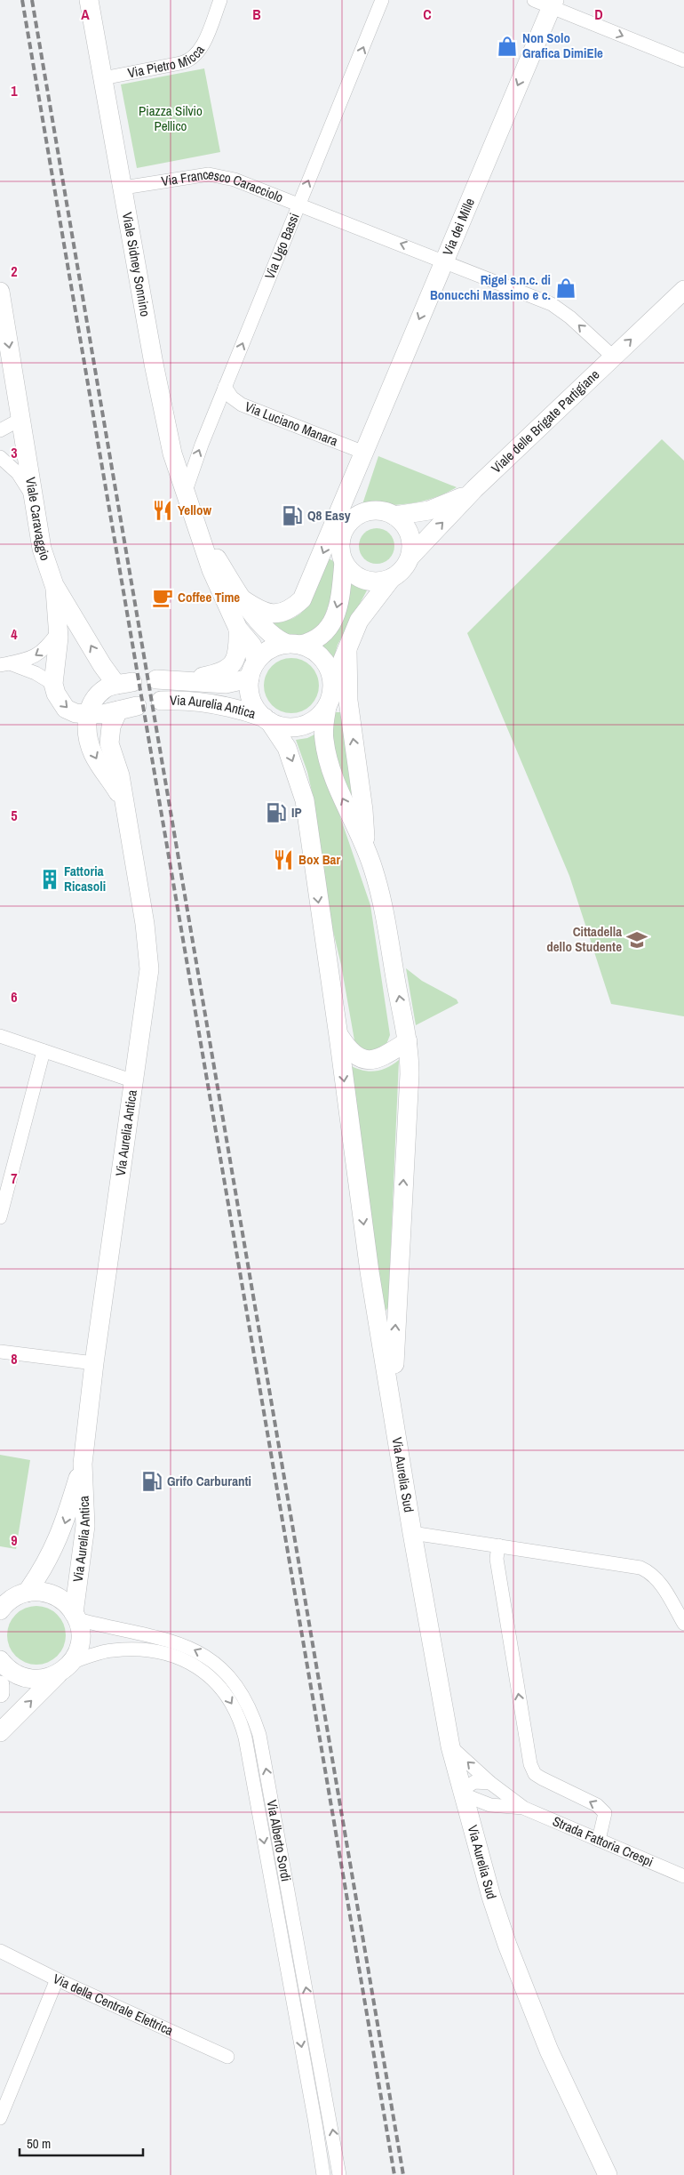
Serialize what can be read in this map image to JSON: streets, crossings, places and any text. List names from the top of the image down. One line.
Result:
{"streets":{"main road":["Via dei Mille","Viale Sidney Sonnino","Viale delle Brigate Partigiane","Viale Caravaggio","Via Aurelia Antica","Via Aurelia Sud"],"street":["Via Pietro Micca","Via Francesco Caracciolo","Via Ugo Bassi","Via Luciano Manara","Via Alberto Sordi","Strada Fattoria Crespi","Via della Centrale Elettrica"]},"crossings":[["Via Pietro Micca","Viale Sidney Sonnino"],["Via Francesco Caracciolo","Via dei Mille"],["Via Francesco Caracciolo","Via Ugo Bassi"],["Via Francesco Caracciolo","Viale Sidney Sonnino"],["Via Francesco Caracciolo","Viale delle Brigate Partigiane"],["Via dei Mille","Viale delle Brigate Partigiane"],["Via dei Mille","Via Luciano Manara"],["Via Ugo Bassi","Viale Sidney Sonnino"],["Via Ugo Bassi","Via Luciano Manara"],["Viale Sidney Sonnino","Via Aurelia Antica"],["Viale Caravaggio","Via Aurelia Antica"],["Via Aurelia Antica","Via Alberto Sordi"],["Via Aurelia Sud","Strada Fattoria Crespi"]],"one_way":["Via Francesco Caracciolo","Via dei Mille","Via Ugo Bassi","Viale delle Brigate Partigiane"],"parks":["Piazza Silvio Pellico"],"places":{"shop":["Non Solo Grafica DimiEle","Rigel s.n.c. di Bonucchi Massimo e c."],"restaurant":["Yellow","Box Bar"],"fuel station":["Q8 Easy","IP","Grifo Carburanti"],"cafe":["Coffee Time"],"building":["Fattoria Ricasoli"],"school or university":["Cittadella dello Studente"]},"scale_bar":"50 m","grid":{"columns":["A","B","C","D"],"rows":["1","2","3","4","5","6","7","8","9"]}}
